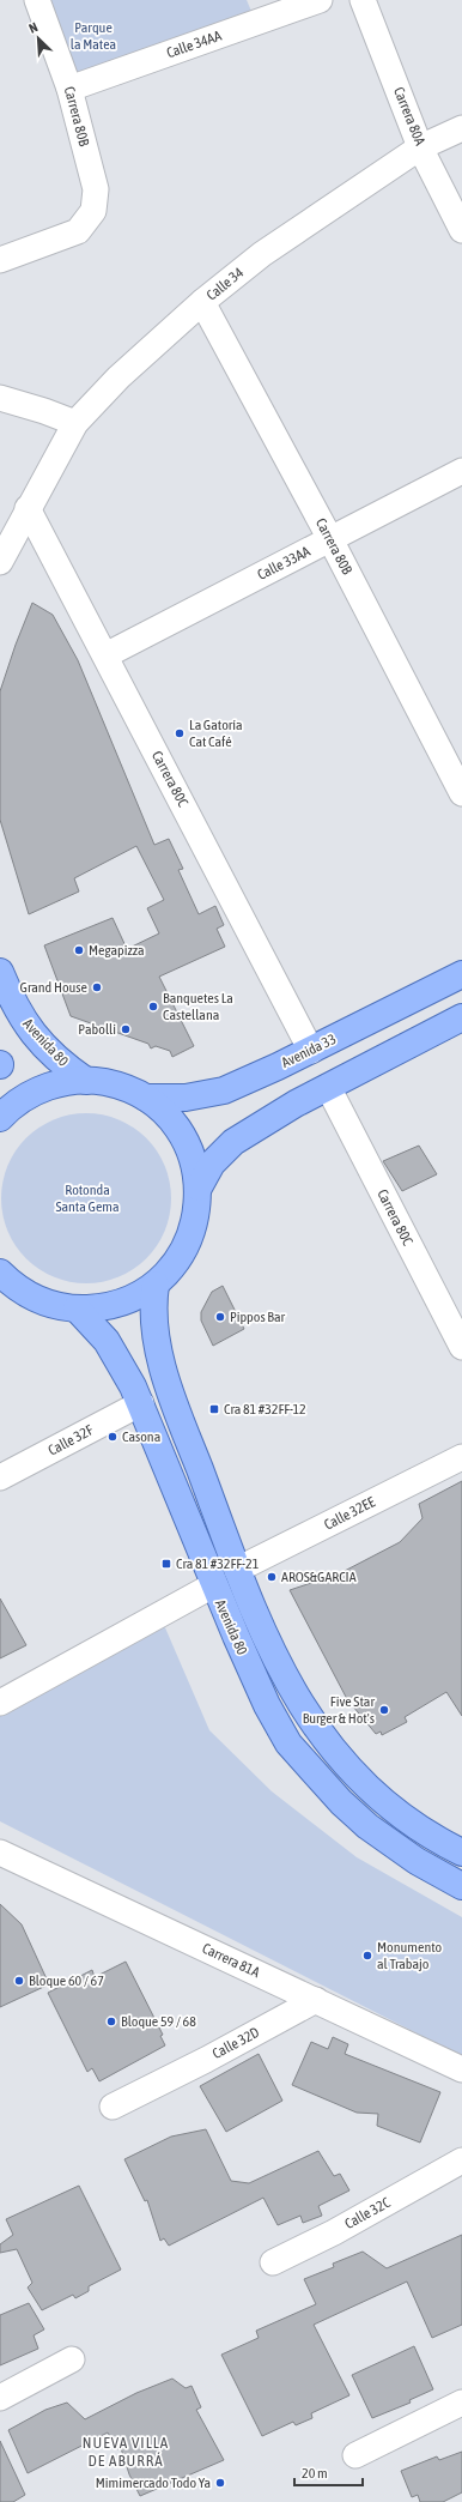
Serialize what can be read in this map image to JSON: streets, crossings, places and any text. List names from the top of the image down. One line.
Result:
{"streets":{"main road":["Avenida 80","Avenida 33"],"street":["Calle 34AA","Carrera 80B","Carrera 80A","Calle 34","Calle 33AA","Carrera 80C","Calle 32F","Calle 32EE","Carrera 81A","Calle 32D","Calle 32C"]},"crossings":[["Calle 34AA","Carrera 80B"],["Carrera 80B","Calle 34"],["Carrera 80B","Calle 33AA"],["Carrera 80A","Calle 34"],["Calle 33AA","Carrera 80C"],["Carrera 80C","Avenida 33"],["Avenida 80","Calle 32F"],["Avenida 80","Calle 32EE"],["Carrera 81A","Calle 32D"]],"districts":["NUEVA VILLA DE ABURRÁ"],"parks":["Parque la Matea","Rotonda Santa Gema"],"places":{"other":["La Gatoría Cat Café","Megapizza","Grand House","Banquetes La Castellana","Pabolli","Pippos Bar","Casona","AROS&GARCIA","Five Star Burger & Hot's","Monumento al Trabajo","Bloque 60 / 67","Bloque 59 / 68","Mimimercado Todo Ya"],"transit":["Cra 81 #32FF-12","Cra 81 #32FF-21"]},"scale_bar":"20 m","north":"top left"}
